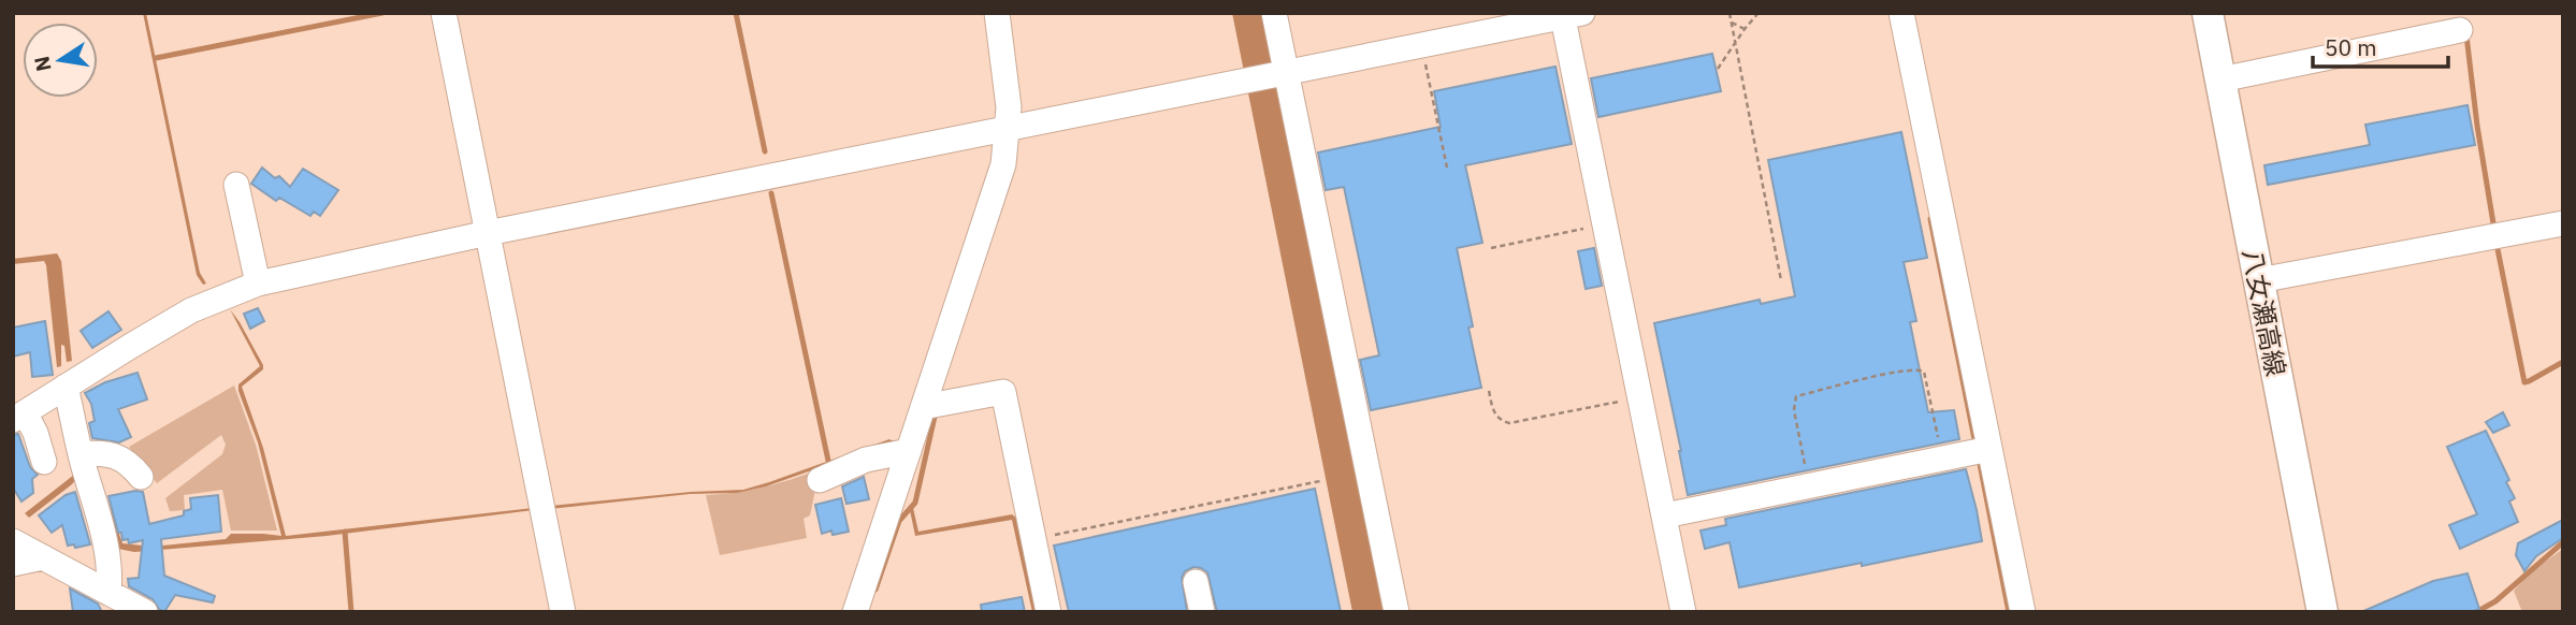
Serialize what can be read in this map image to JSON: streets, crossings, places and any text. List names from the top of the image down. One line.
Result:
{"streets":{"main road":["八女瀬高線"]},"scale_bar":"50 m","north":"left"}
